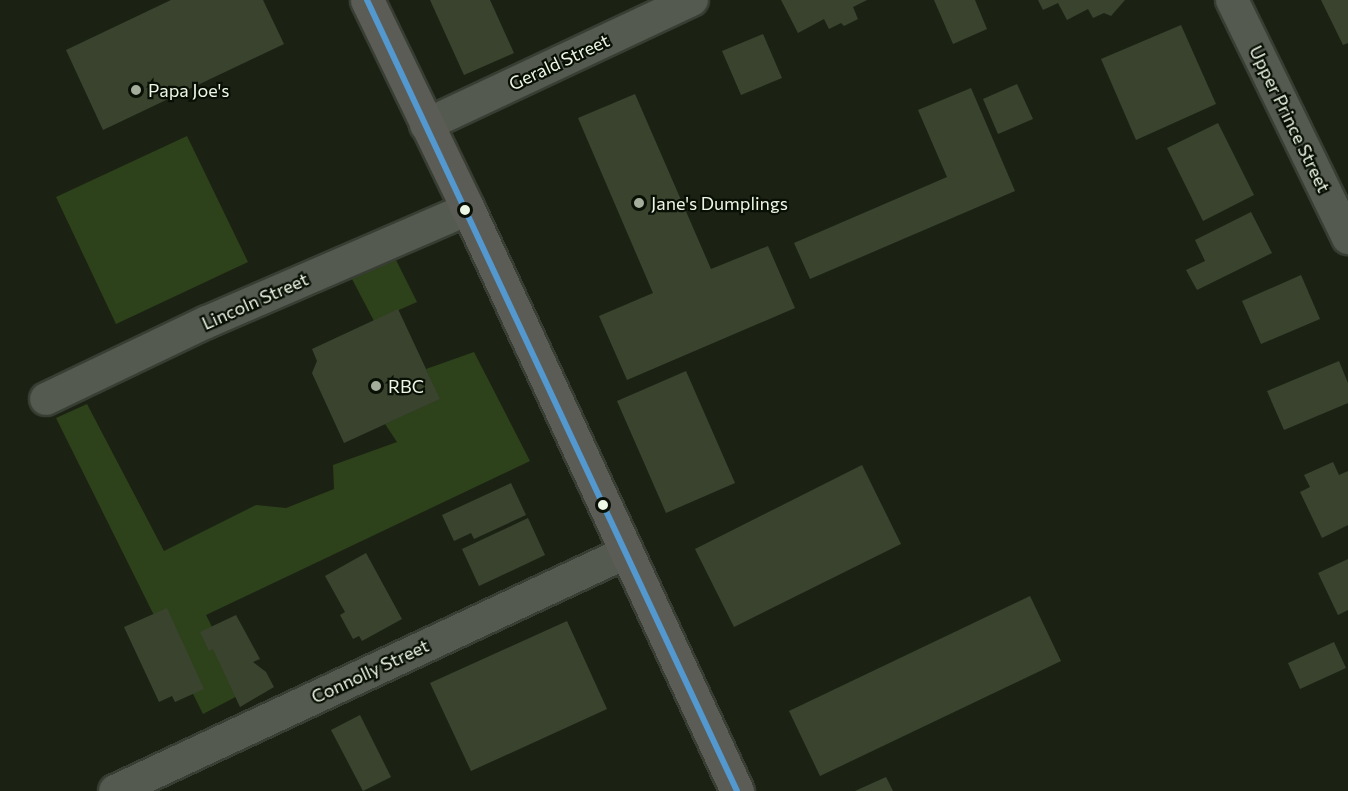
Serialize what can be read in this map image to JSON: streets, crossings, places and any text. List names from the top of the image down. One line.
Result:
{"streets":{"street":["Gerald Street","Upper Prince Street","Lincoln Street","Connolly Street"]},"places":["Papa Joe's","Jane's Dumplings","RBC"]}
